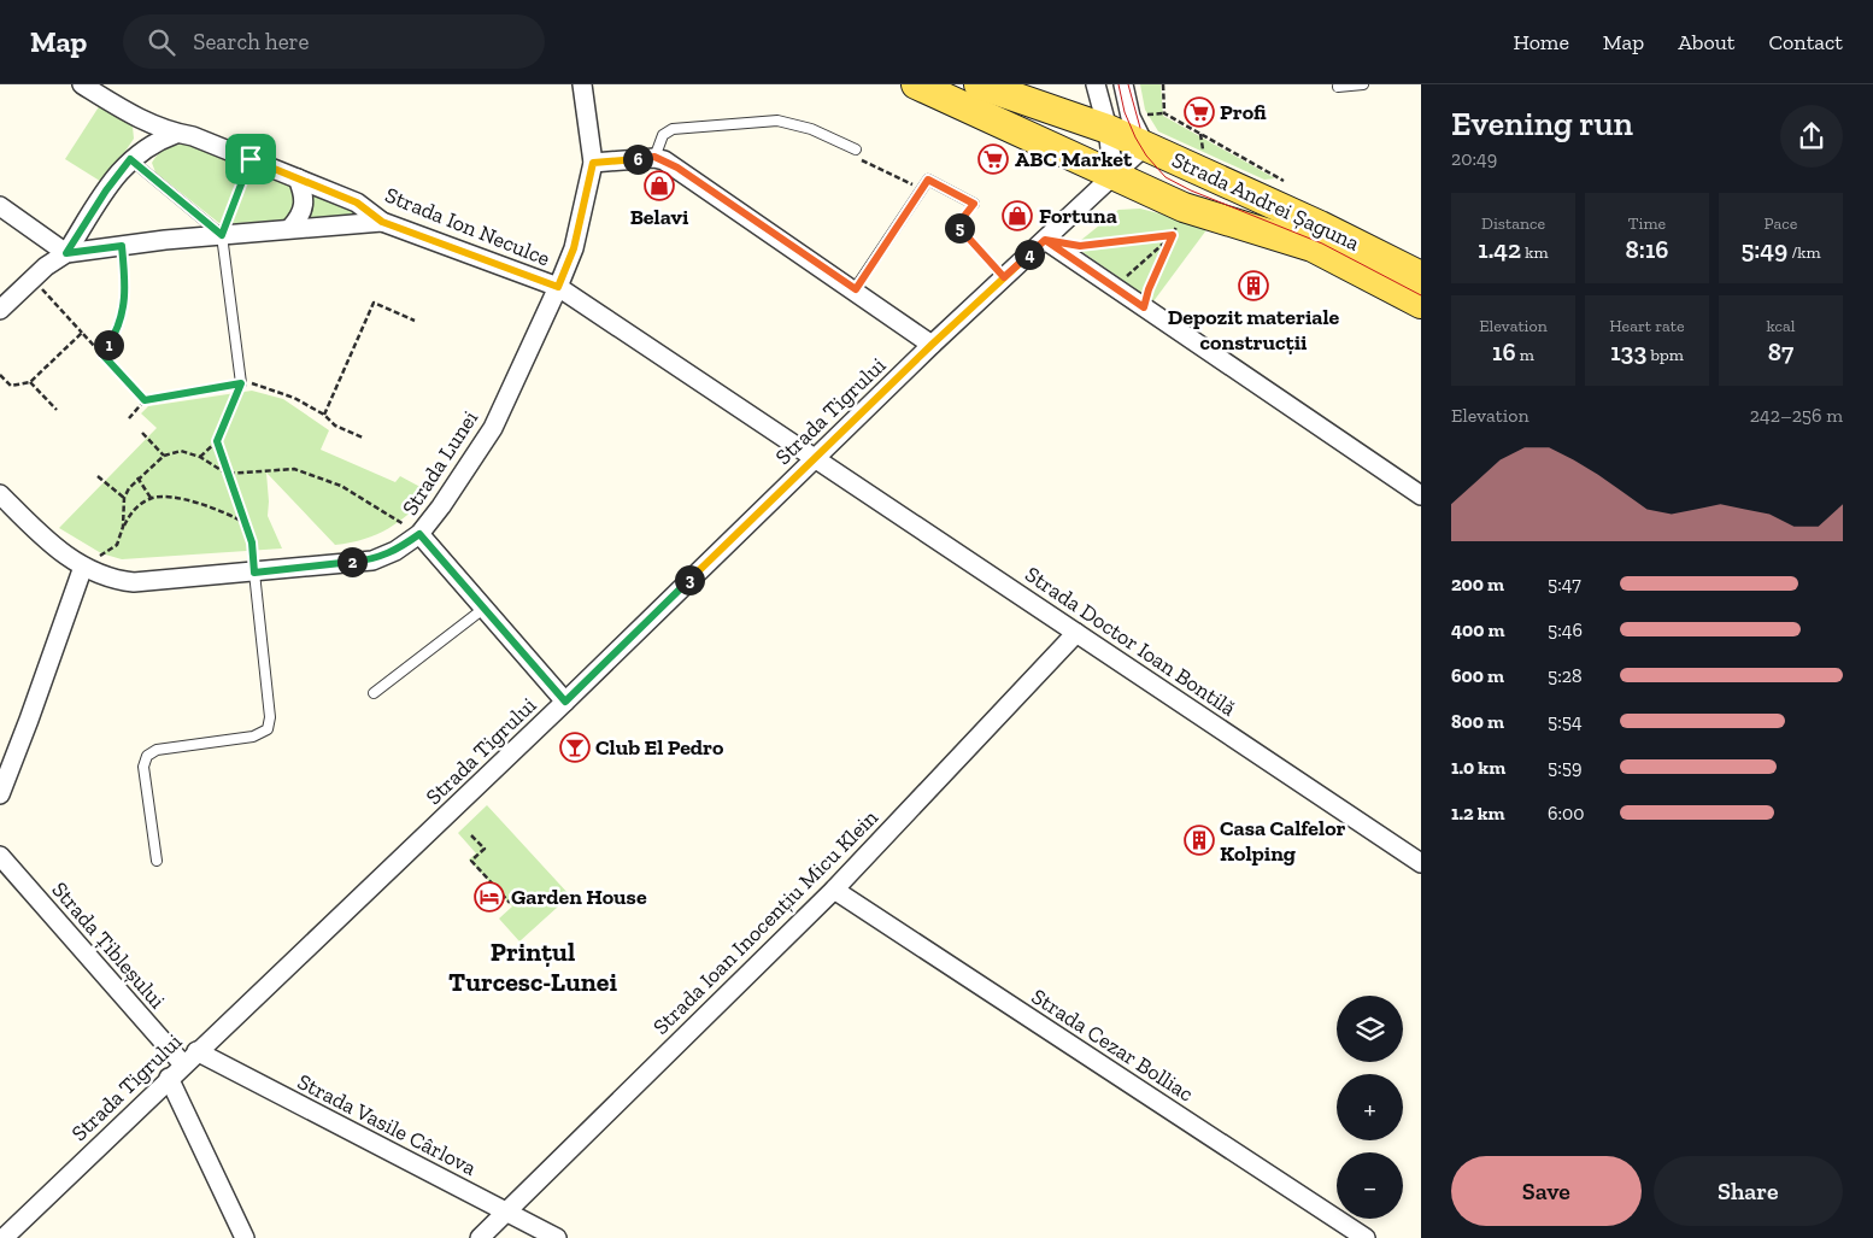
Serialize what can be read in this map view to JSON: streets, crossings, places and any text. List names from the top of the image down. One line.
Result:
{"streets":{"main road":["Strada Andrei Șaguna"],"street":["Strada Ion Neculce","Strada Tigrului","Strada Lunei","Strada Doctor Ioan Bontilă","Strada Ioan Inocențiu Micu Klein","Strada Țibleșului","Strada Cezar Bolliac","Strada Vasile Cârlova"]},"crossings":[["Strada Andrei Șaguna","Strada Tigrului"],["Strada Ion Neculce","Strada Tigrului"],["Strada Ion Neculce","Strada Lunei"],["Strada Ion Neculce","Strada Doctor Ioan Bontilă"],["Strada Tigrului","Strada Doctor Ioan Bontilă"],["Strada Tigrului","Strada Țibleșului"],["Strada Tigrului","Strada Vasile Cârlova"],["Strada Doctor Ioan Bontilă","Strada Ioan Inocențiu Micu Klein"],["Strada Ioan Inocențiu Micu Klein","Strada Cezar Bolliac"],["Strada Ioan Inocențiu Micu Klein","Strada Vasile Cârlova"]],"districts":["Prințul Turcesc-Lunei"],"places":{"supermarket":["Profi","ABC Market"],"shop":["Belavi","Fortuna"],"building":["Depozit materiale construcții","Casa Calfelor Kolping"],"bar":["Club El Pedro"],"hotel":["Garden House"]},"page":{"header":"Map","search":"Search here","nav":["Home","Map","About","Contact"],"heading":["Evening run","20:49"],"pins":["6","5","4","1","2","3"],"stats":[["Distance","1.42 km"],["Time","8:16"],["Pace","5:49 /km"],["Elevation","16 m"],["Heart rate","133 bpm"],["kcal","87"]],"chart":["Elevation","242–256 m"],"list":[{"name":"200 m","note":"5:47"},{"name":"400 m","note":"5:46"},{"name":"600 m","note":"5:28"},{"name":"800 m","note":"5:54"},{"name":"1.0 km","note":"5:59"},{"name":"1.2 km","note":"6:00"}],"map_buttons":["+","−"],"buttons":["Save","Share"]}}
